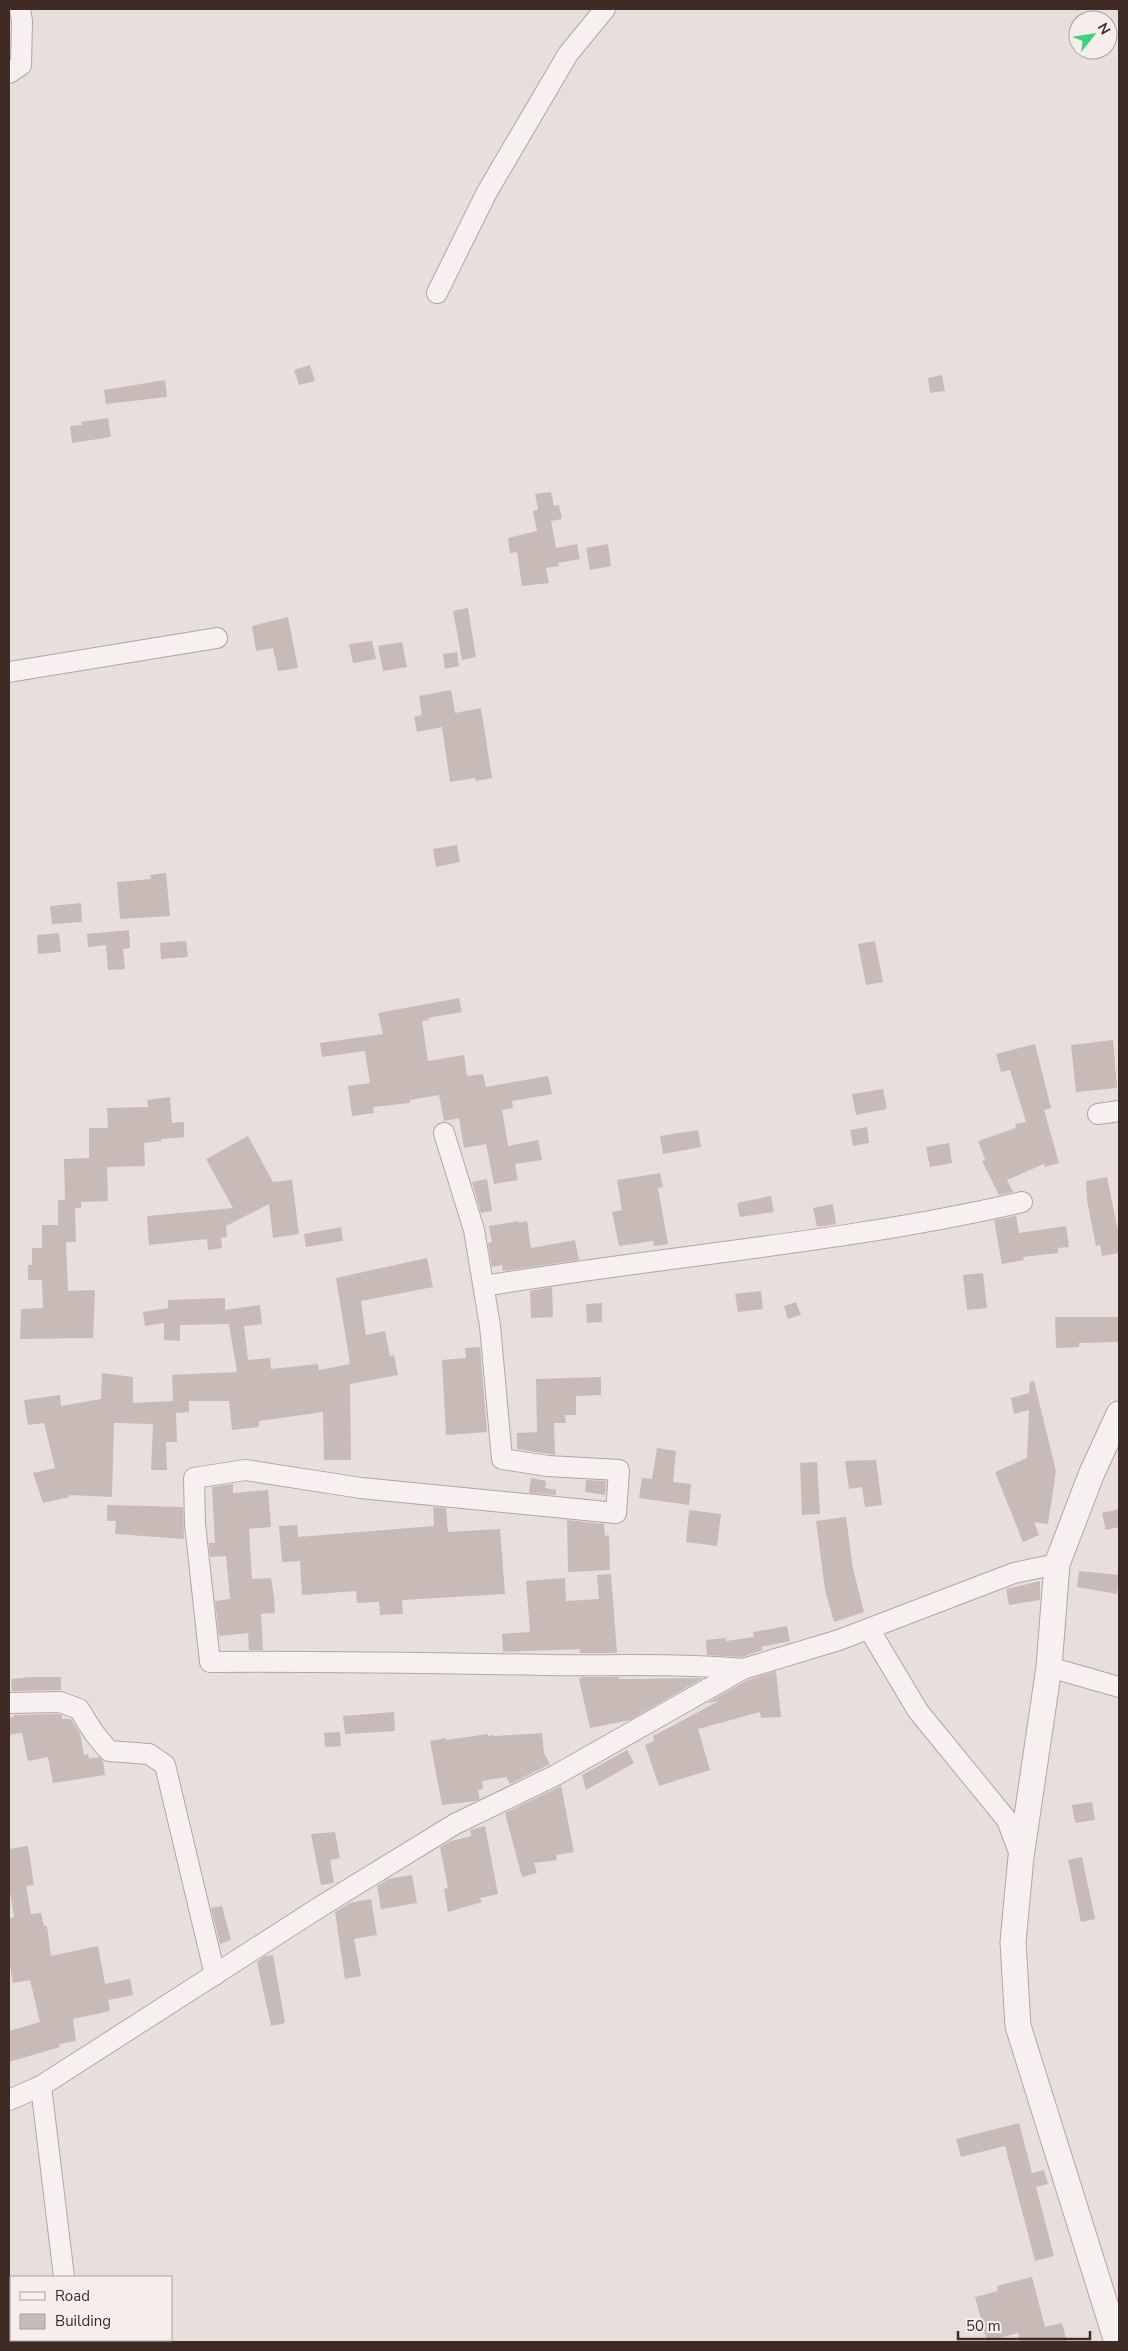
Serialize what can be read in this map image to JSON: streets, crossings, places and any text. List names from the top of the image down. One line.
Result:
{"legend":["Road","Building"],"scale_bar":"50 m","north":"top right"}
